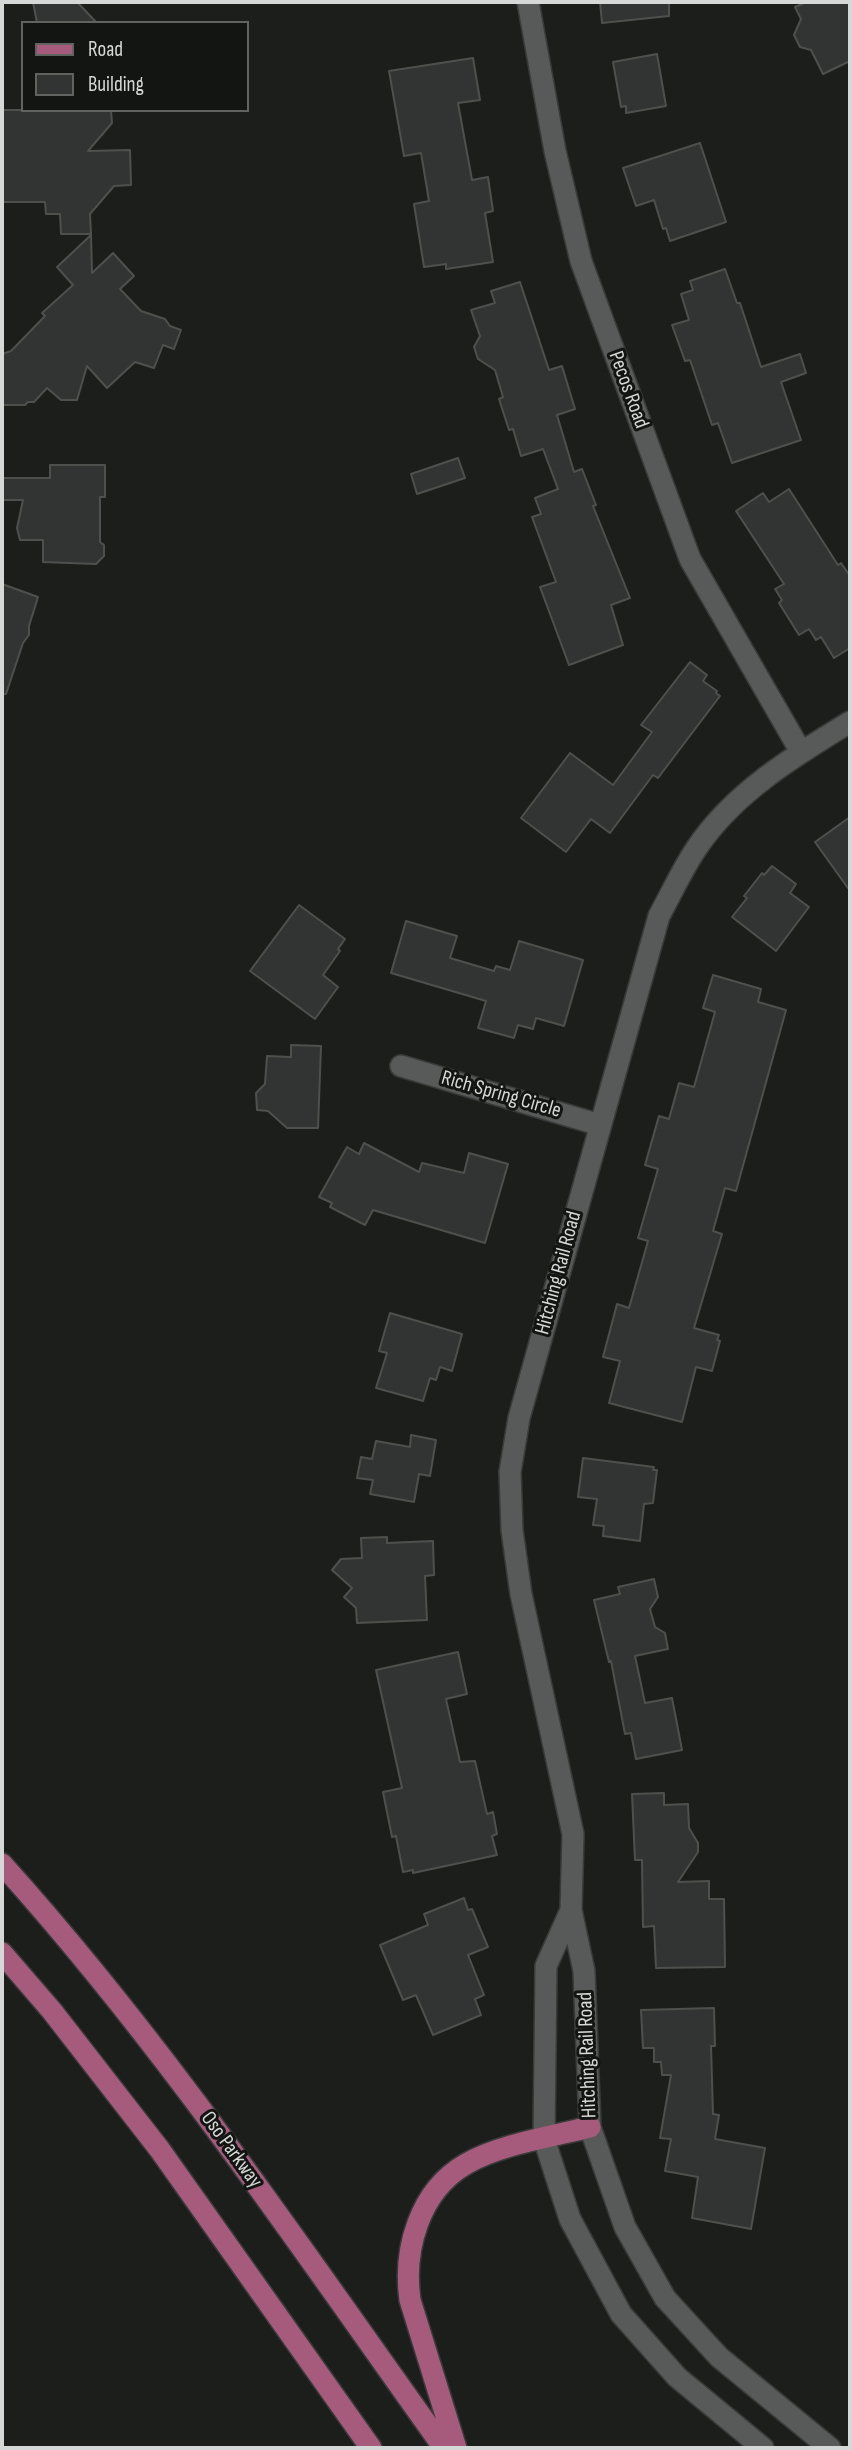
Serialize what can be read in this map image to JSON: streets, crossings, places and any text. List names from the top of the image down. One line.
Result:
{"streets":{"main road":["Oso Parkway"],"street":["Pecos Road","Rich Spring Circle","Hitching Rail Road"]},"crossings":[["Pecos Road","Hitching Rail Road"],["Rich Spring Circle","Hitching Rail Road"]],"legend":["Road","Building"]}
